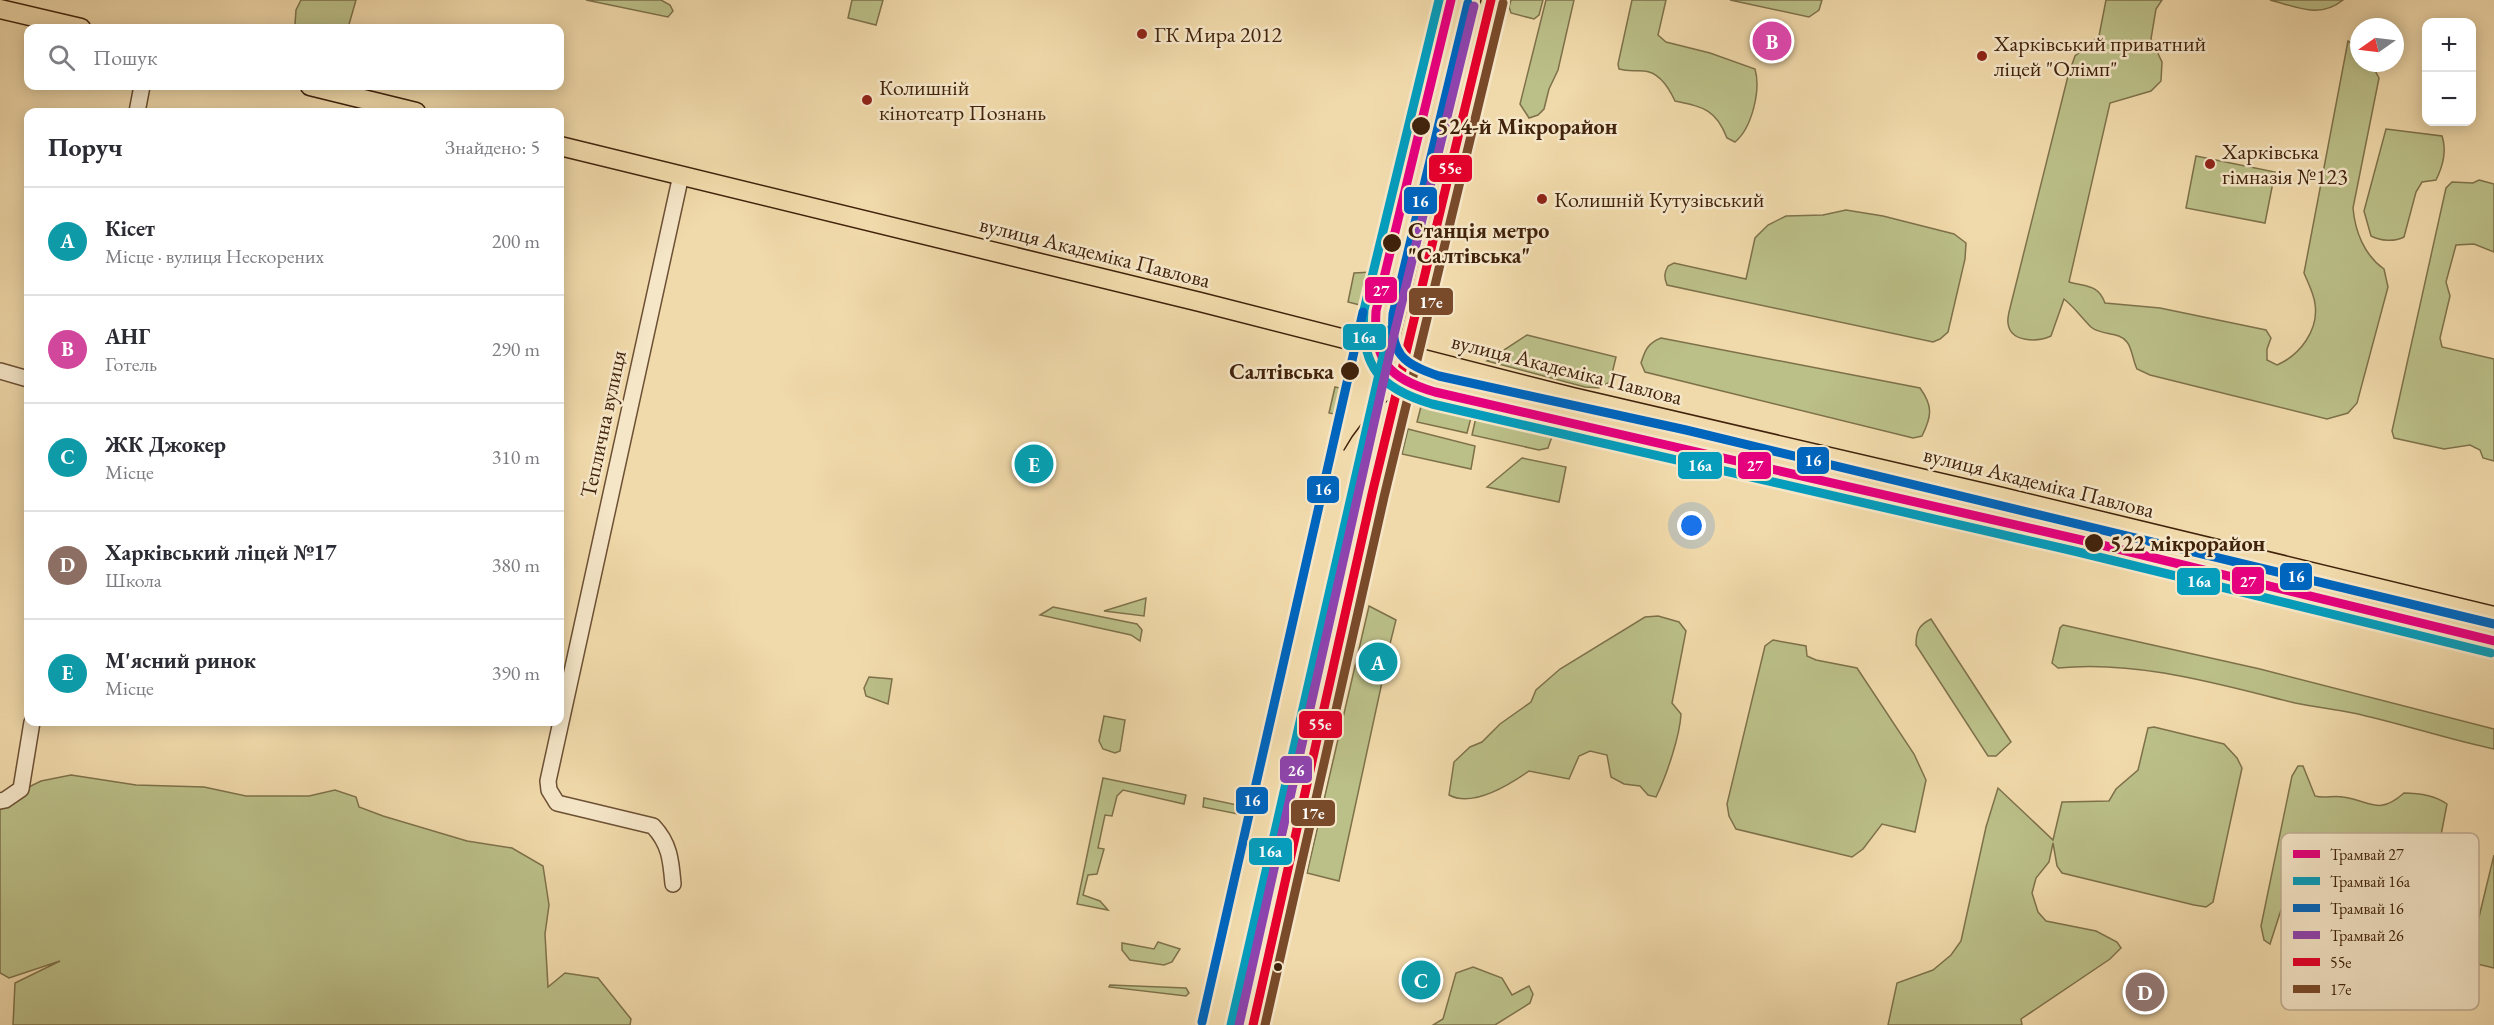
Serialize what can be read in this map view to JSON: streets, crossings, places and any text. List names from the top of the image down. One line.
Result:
{"streets":{"main road":["вулиця Академіка Павлова"],"street":["Теплична вулиця"]},"crossings":[["вулиця Академіка Павлова","Теплична вулиця"]],"places":["ГК Мира 2012","Харківський приватний ліцей \"Олімп\"","Колишній кінотеатр Познань","524-й Мікрорайон","Харківська гімназія №123","Колишній Кутузівський","Станція метро \"Салтівська\"","Салтівська","522 мікрорайон"],"lines":["tram line 27","tram line 16a","transit line 55е","tram line 16","transit line 17е","tram line 26"],"legend":["Трамвай 27","Трамвай 16a","Трамвай 16","Трамвай 26","55е","17е"],"north":"left","page":{"map_buttons":["+","−"],"pins":["B","E","A","C","D"],"search":"Пошук","heading":["Поруч","Знайдено: 5"],"list":[{"mark":"A","name":"Кісет","note":"Місце · вулиця Нескорених","value":"200 m"},{"mark":"B","name":"АНГ","note":"Готель","value":"290 m"},{"mark":"C","name":"ЖК Джокер","note":"Місце","value":"310 m"},{"mark":"D","name":"Харківський ліцей №17","note":"Школа","value":"380 m"},{"mark":"E","name":"М'ясний ринок","note":"Місце","value":"390 m"}]}}
